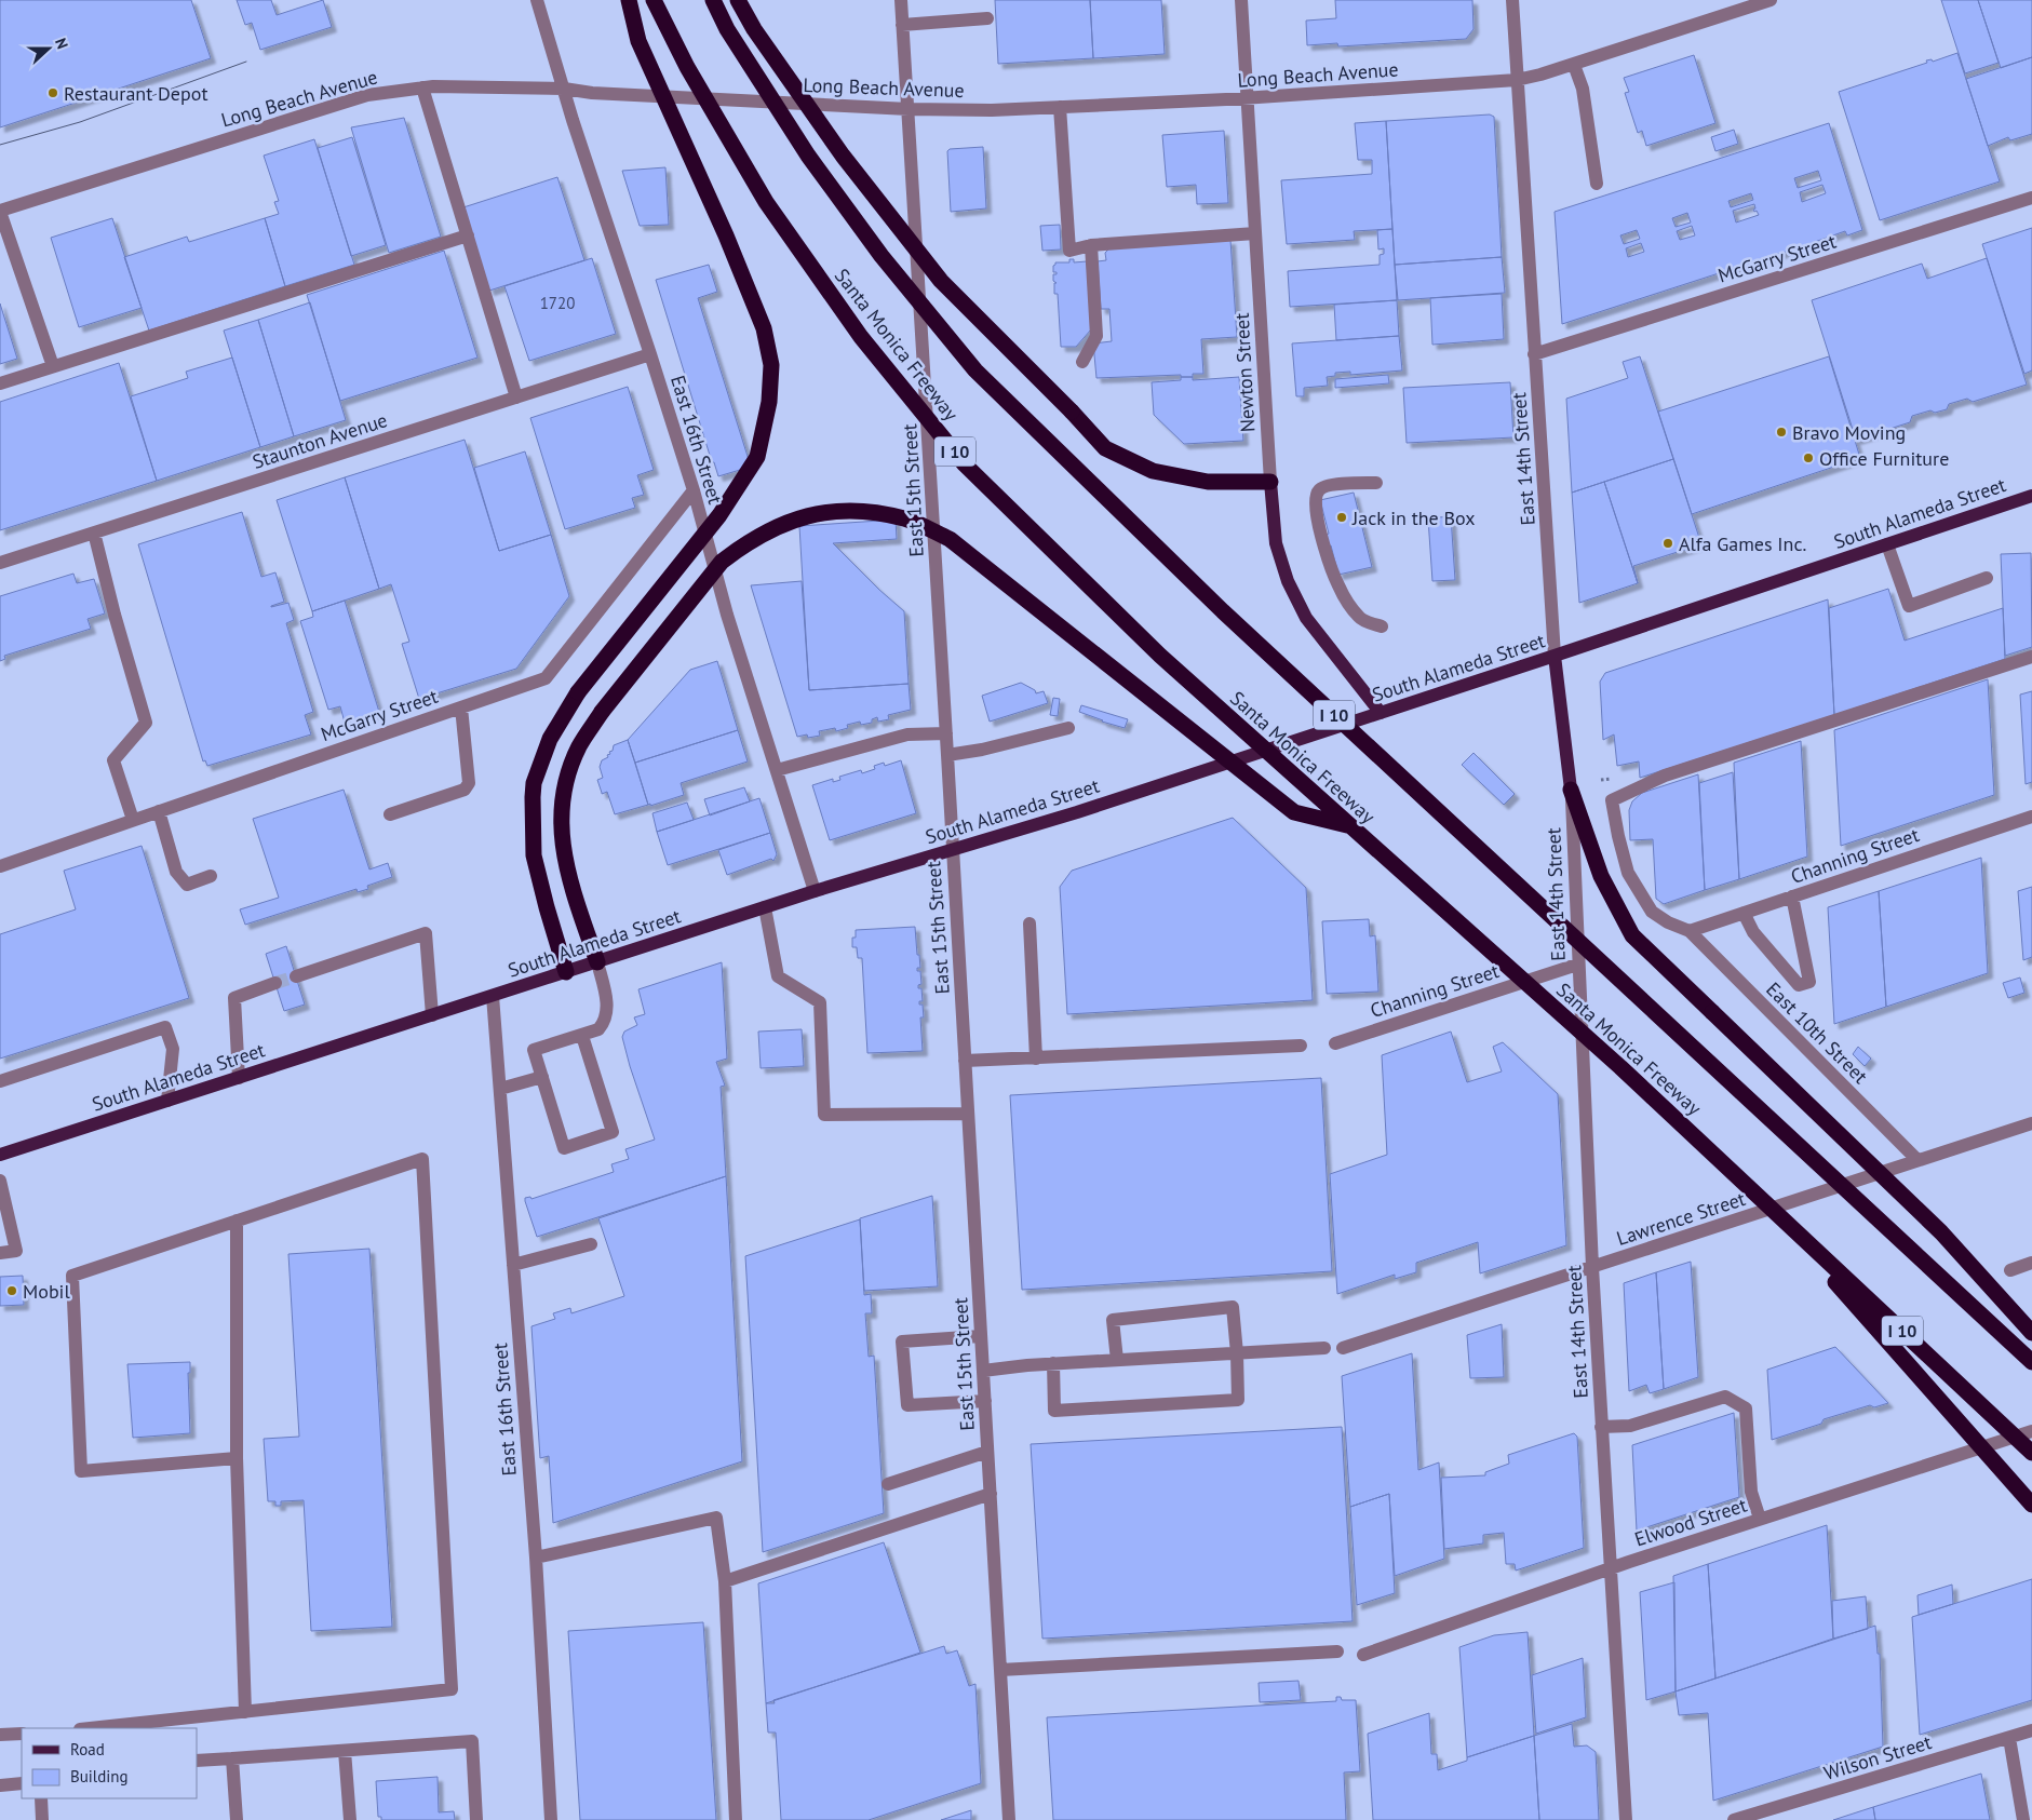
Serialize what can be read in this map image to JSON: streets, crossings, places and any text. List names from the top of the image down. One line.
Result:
{"streets":{"highway":["Santa Monica Freeway","I 10"],"main road":["Newton Street","East 14th Street","South Alameda Street"],"street":["Long Beach Avenue","McGarry Street","East 16th Street","Staunton Avenue","East 15th Street","Channing Street","East 10th Street","Lawrence Street","Elwood Street","Wilson Street"]},"crossings":[["Long Beach Avenue","Newton Street"],["Long Beach Avenue","East 16th Street"],["Long Beach Avenue","East 14th Street"],["Long Beach Avenue","East 15th Street"],["McGarry Street","East 16th Street"],["McGarry Street","East 14th Street"],["Newton Street","South Alameda Street"],["East 16th Street","Staunton Avenue"],["East 16th Street","South Alameda Street"],["East 14th Street","South Alameda Street"],["East 14th Street","Channing Street"],["East 14th Street","Lawrence Street"],["East 14th Street","Elwood Street"],["East 15th Street","South Alameda Street"],["Channing Street","East 10th Street"],["East 10th Street","Lawrence Street"]],"places":["Restaurant Depot","Bravo Moving","Office Furniture","Jack in the Box","Alfa Games Inc.","Mobil"],"house_numbers":["1720"],"legend":["Road","Building"],"north":"right"}
